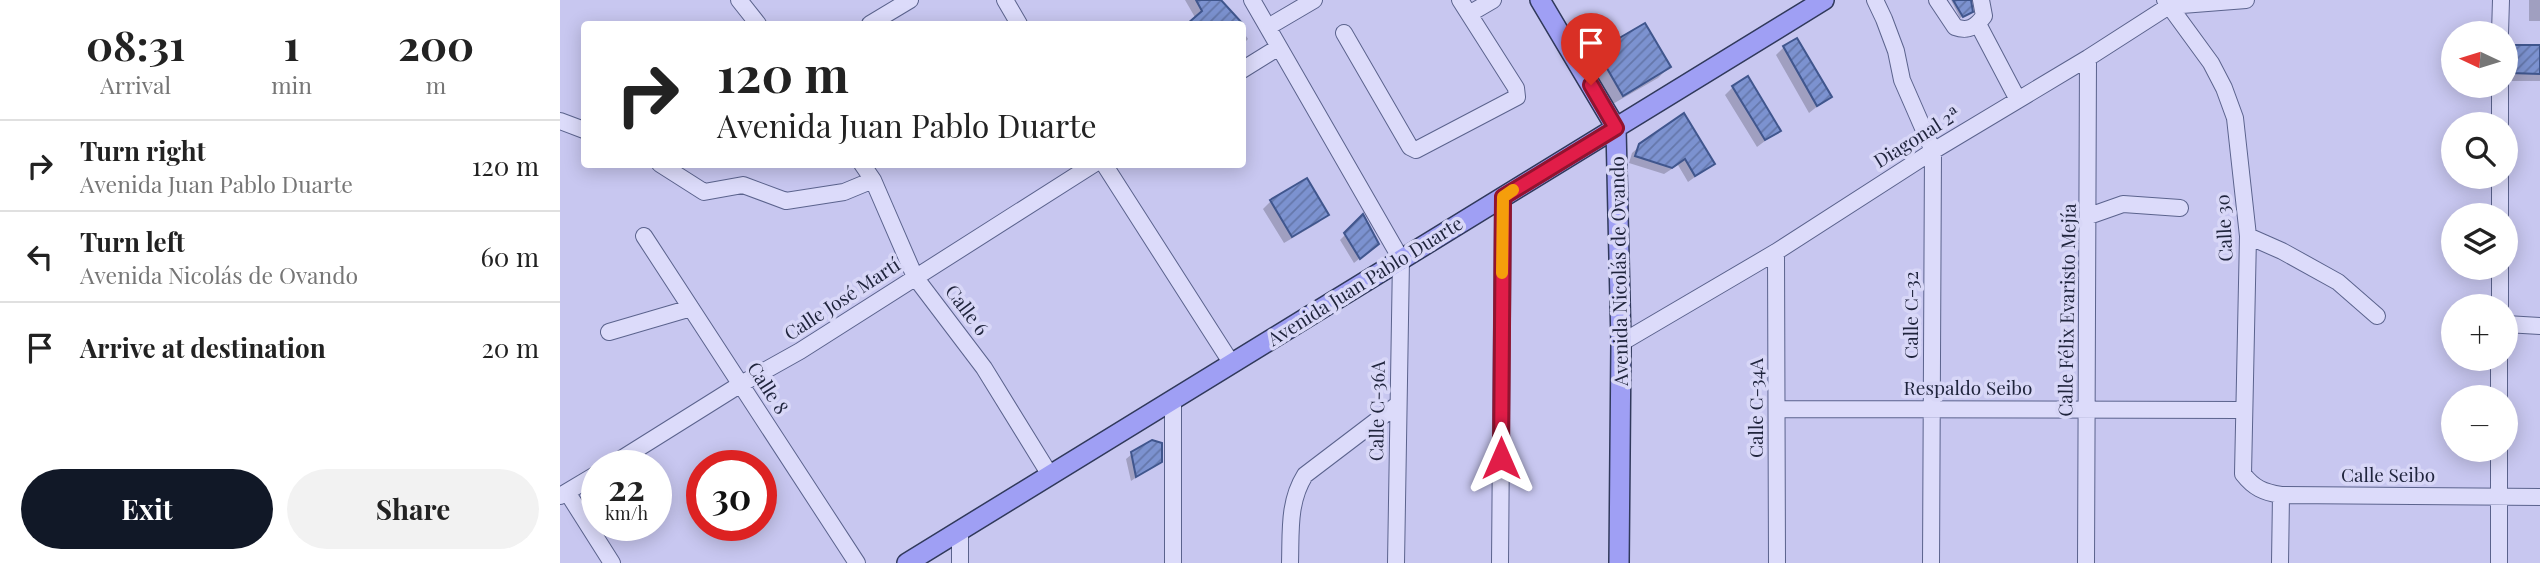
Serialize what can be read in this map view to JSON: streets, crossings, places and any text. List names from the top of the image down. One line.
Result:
{"streets":{"main road":["Avenida Nicolás de Ovando","Avenida Juan Pablo Duarte"],"street":["Diagonal 2ª","Calle 30","Calle José Martí","Calle 6","Calle Félix Evaristo Mejía","Calle C-32","Calle 8","Respaldo Seibo","Calle C-34A","Calle C-36A","Calle Seibo"]},"crossings":[["Diagonal 2ª","Calle 30"],["Diagonal 2ª","Avenida Nicolás de Ovando"],["Diagonal 2ª","Calle Félix Evaristo Mejía"],["Diagonal 2ª","Calle C-32"],["Diagonal 2ª","Calle C-34A"],["Calle 30","Respaldo Seibo"],["Calle 30","Calle Seibo"],["Avenida Nicolás de Ovando","Avenida Juan Pablo Duarte"],["Avenida Juan Pablo Duarte","Calle 6"],["Avenida Juan Pablo Duarte","Calle C-36A"],["Calle José Martí","Calle 6"],["Calle José Martí","Calle 8"],["Calle Félix Evaristo Mejía","Respaldo Seibo"],["Calle C-32","Respaldo Seibo"],["Respaldo Seibo","Calle C-34A"]],"north":"left","page":{"eta":["08:31","Arrival","1","min","200","m"],"map_buttons":["+","−"],"turn":["120 m","Avenida Juan Pablo Duarte"],"list":[{"name":"Turn right","note":"Avenida Juan Pablo Duarte","value":"120 m"},{"name":"Turn left","note":"Avenida Nicolás de Ovando","value":"60 m"},{"name":"Arrive at destination","value":"20 m"}],"speed":"22 km/h","limit":"30","buttons":["Exit","Share"]}}
